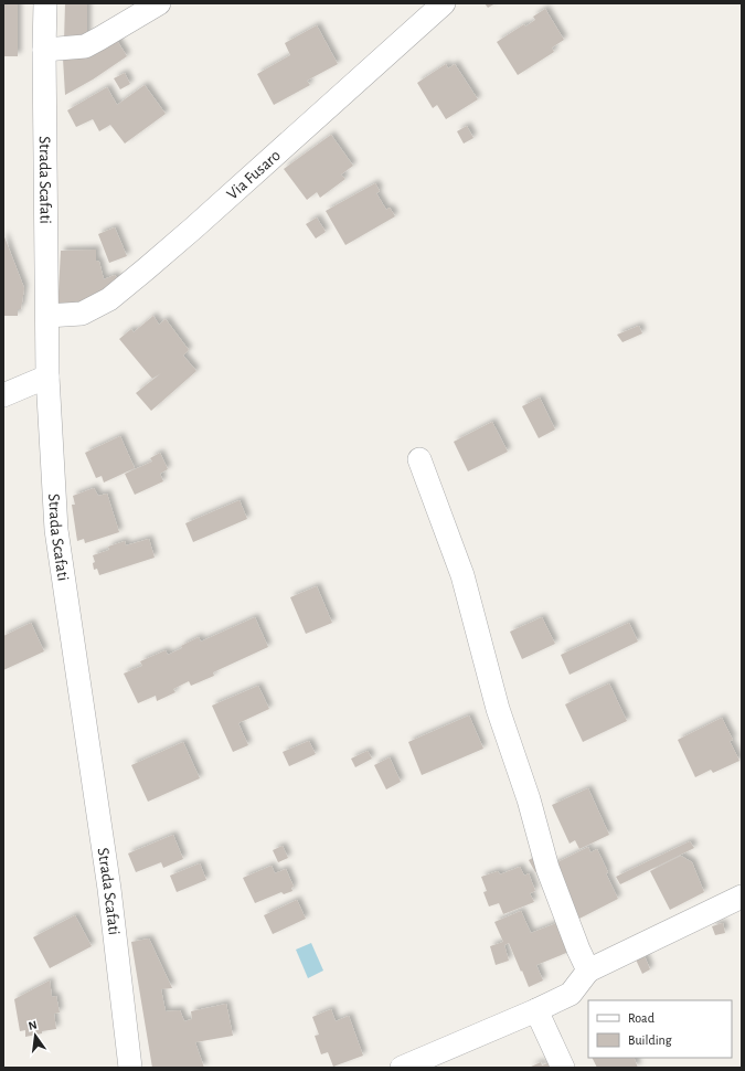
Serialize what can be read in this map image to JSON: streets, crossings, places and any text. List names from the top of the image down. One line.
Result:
{"streets":{"street":["Via Fusaro","Strada Scafati"]},"crossings":[["Via Fusaro","Strada Scafati"]],"legend":["Road","Building"],"north":"top"}
